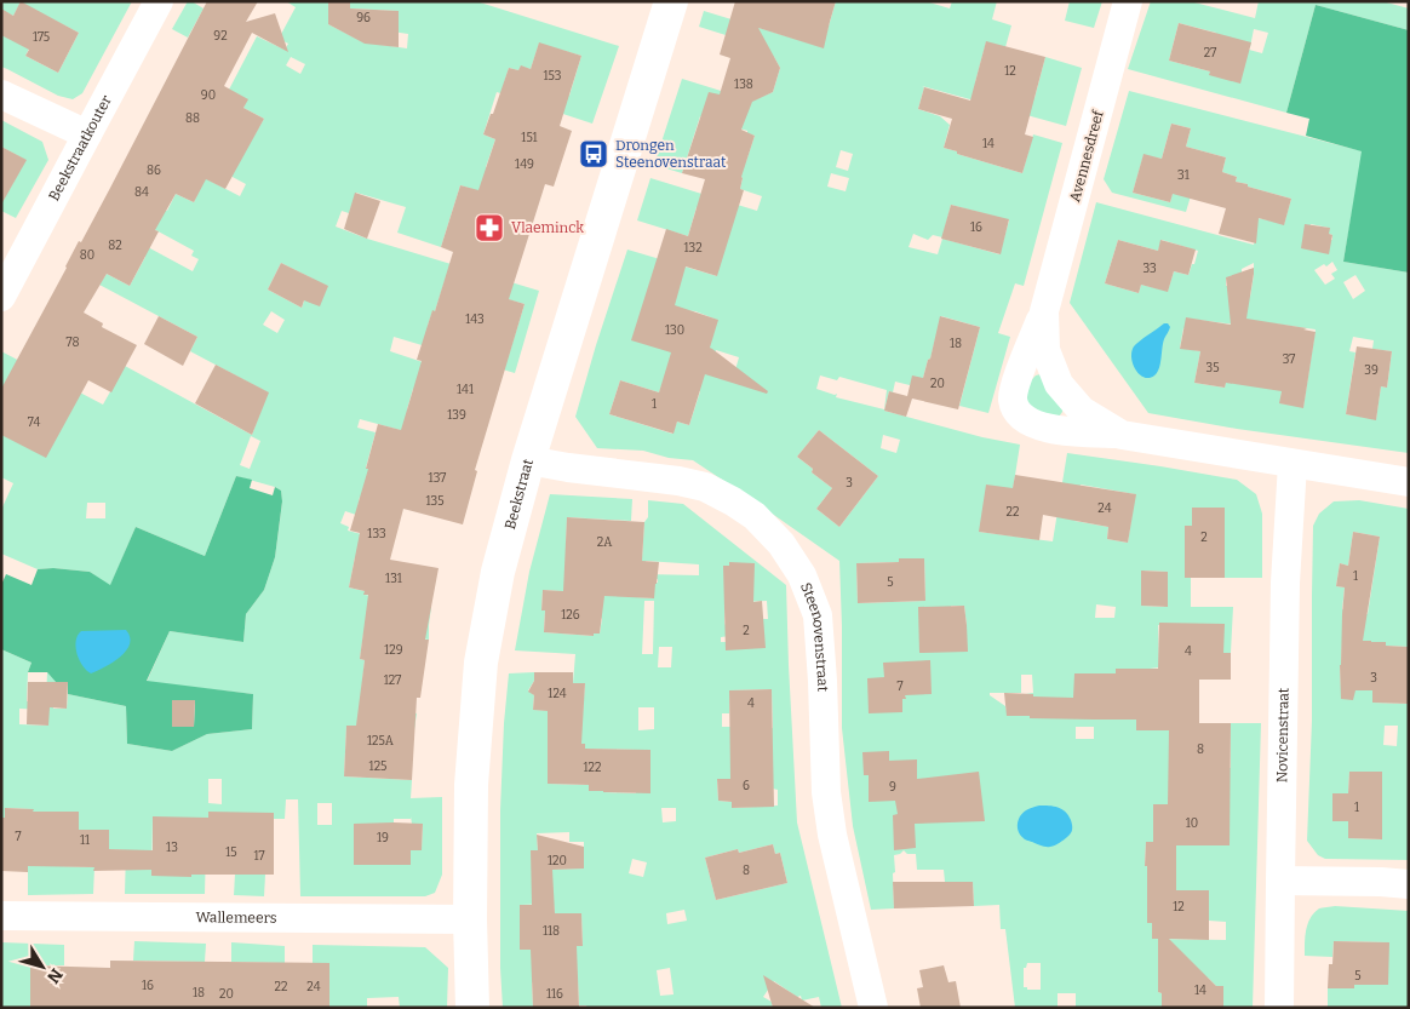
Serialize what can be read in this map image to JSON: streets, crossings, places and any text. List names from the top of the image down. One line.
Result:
{"streets":{"street":["Beekstraatkouter","Avennesdreef","Beekstraat","Steenovenstraat","Novicenstraat","Wallemeers"]},"crossings":[["Avennesdreef","Novicenstraat"],["Beekstraat","Steenovenstraat"],["Beekstraat","Wallemeers"]],"places":{"bus stop":["Drongen Steenovenstraat"],"pharmacy":["Vlaeminck"]},"house_numbers":["96","92","175","27","12","153","138","90","88","151","14","149","86","31","84","16","82","132","80","33","143","130","78","18","37","35","39","20","141","1","139","74","137","3","135","24","22","133","2","2A","1","131","5","126","2","129","4","3","127","7","124","4","125A","8","125","122","6","9","1","10","7","19","11","13","15","17","120","8","12","118","5","16","22","24","14","18","20","116"],"north":"bottom right"}
